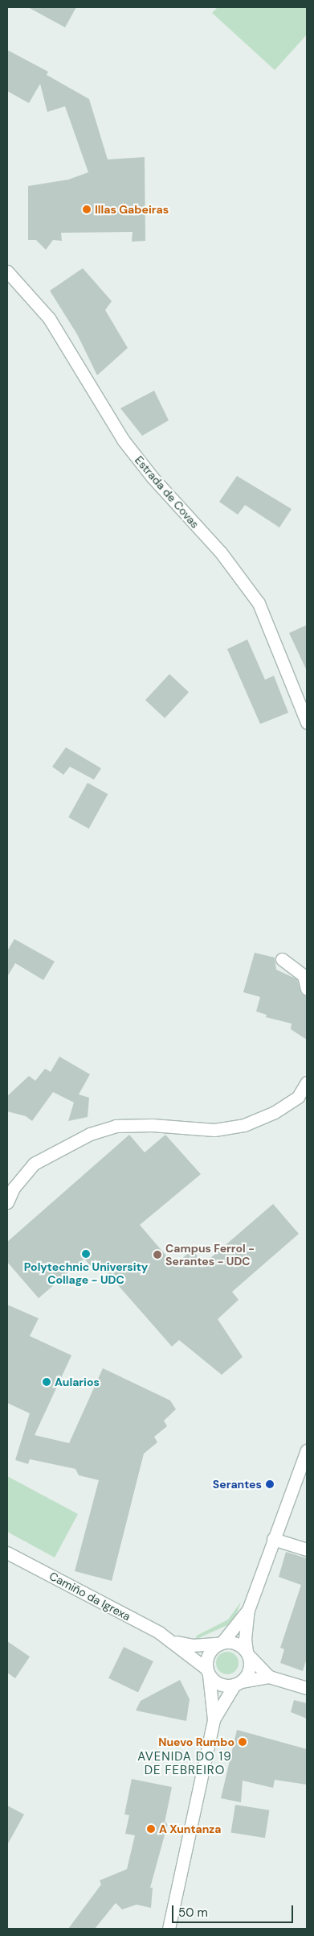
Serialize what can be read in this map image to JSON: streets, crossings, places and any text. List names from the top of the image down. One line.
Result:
{"streets":{"main road":["Estrada de Covas","Camiño da Igrexa"]},"districts":["AVENIDA DO 19 DE FEBREIRO"],"places":["Illas Gabeiras","Polytechnic University Collage - UDC","Campus Ferrol - Serantes - UDC","Aularios","Serantes","Nuevo Rumbo","A Xuntanza"],"scale_bar":"50 m"}
